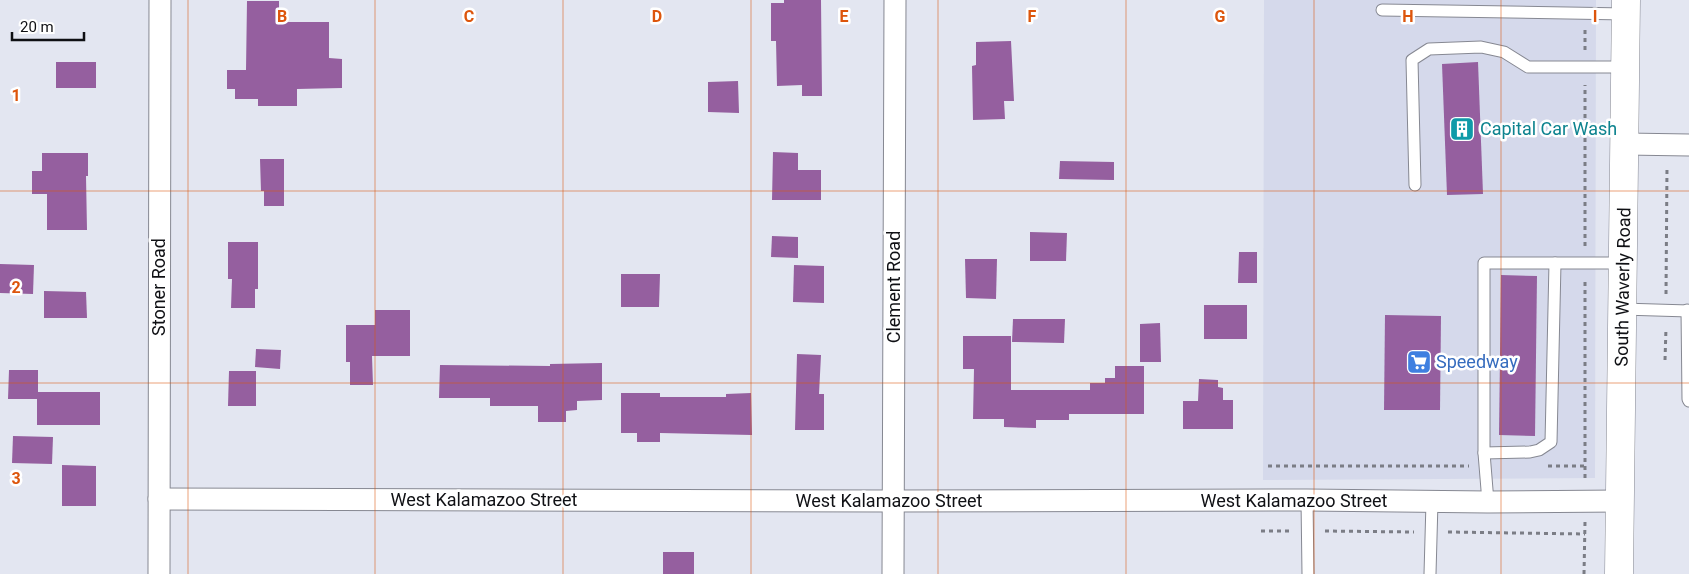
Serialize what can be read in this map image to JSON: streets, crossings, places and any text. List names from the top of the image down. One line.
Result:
{"streets":{"main road":["South Waverly Road"],"street":["Stoner Road","Clement Road","West Kalamazoo Street"]},"crossings":[["Stoner Road","West Kalamazoo Street"],["Clement Road","West Kalamazoo Street"],["South Waverly Road","West Kalamazoo Street"]],"places":{"building":["Capital Car Wash"],"supermarket":["Speedway"]},"scale_bar":"20 m","grid":{"columns":["B","C","D","E","F","G","H","I"],"rows":["1","2","3"]}}
